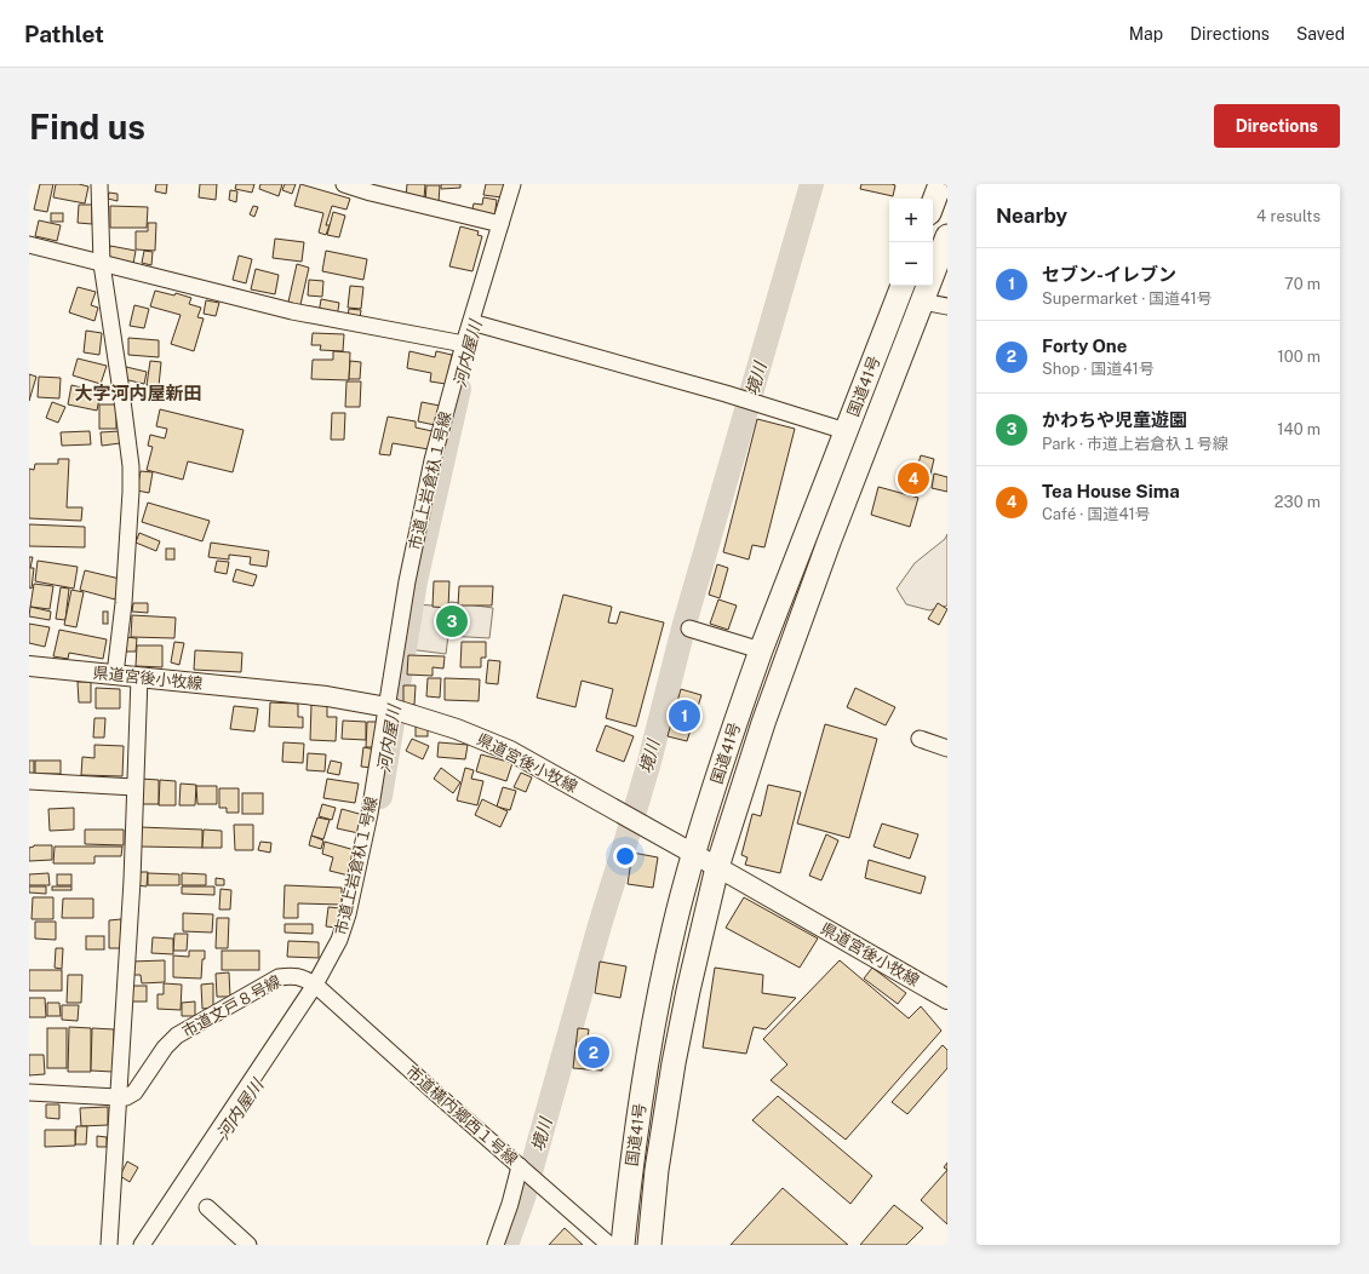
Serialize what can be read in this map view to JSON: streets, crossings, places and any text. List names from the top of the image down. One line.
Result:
{"streets":{"highway":["国道41号"],"main road":["県道宮後小牧線"],"street":["市道上岩倉杁１号線","市道文戸８号線","市道横内郷西１号線"]},"crossings":[["国道41号","県道宮後小牧線"],["市道上岩倉杁１号線","県道宮後小牧線"],["市道上岩倉杁１号線","市道文戸８号線"],["市道上岩倉杁１号線","市道横内郷西１号線"],["市道文戸８号線","市道横内郷西１号線"]],"districts":["大字河内屋新田"],"water":["河内屋川","境川"],"page":{"header":"Pathlet","nav":["Map","Directions","Saved"],"buttons":"Directions","title":"Find us","heading":["Nearby","4 results"],"map_buttons":["+","−"],"list":[{"mark":"1","name":"セブン-イレブン","note":"Supermarket · 国道41号","value":"70 m"},{"mark":"2","name":"Forty One","note":"Shop · 国道41号","value":"100 m"},{"mark":"3","name":"かわちや児童遊園","note":"Park · 市道上岩倉杁１号線","value":"140 m"},{"mark":"4","name":"Tea House Sima","note":"Café · 国道41号","value":"230 m"}],"pins":["4","3","1","2"]}}
